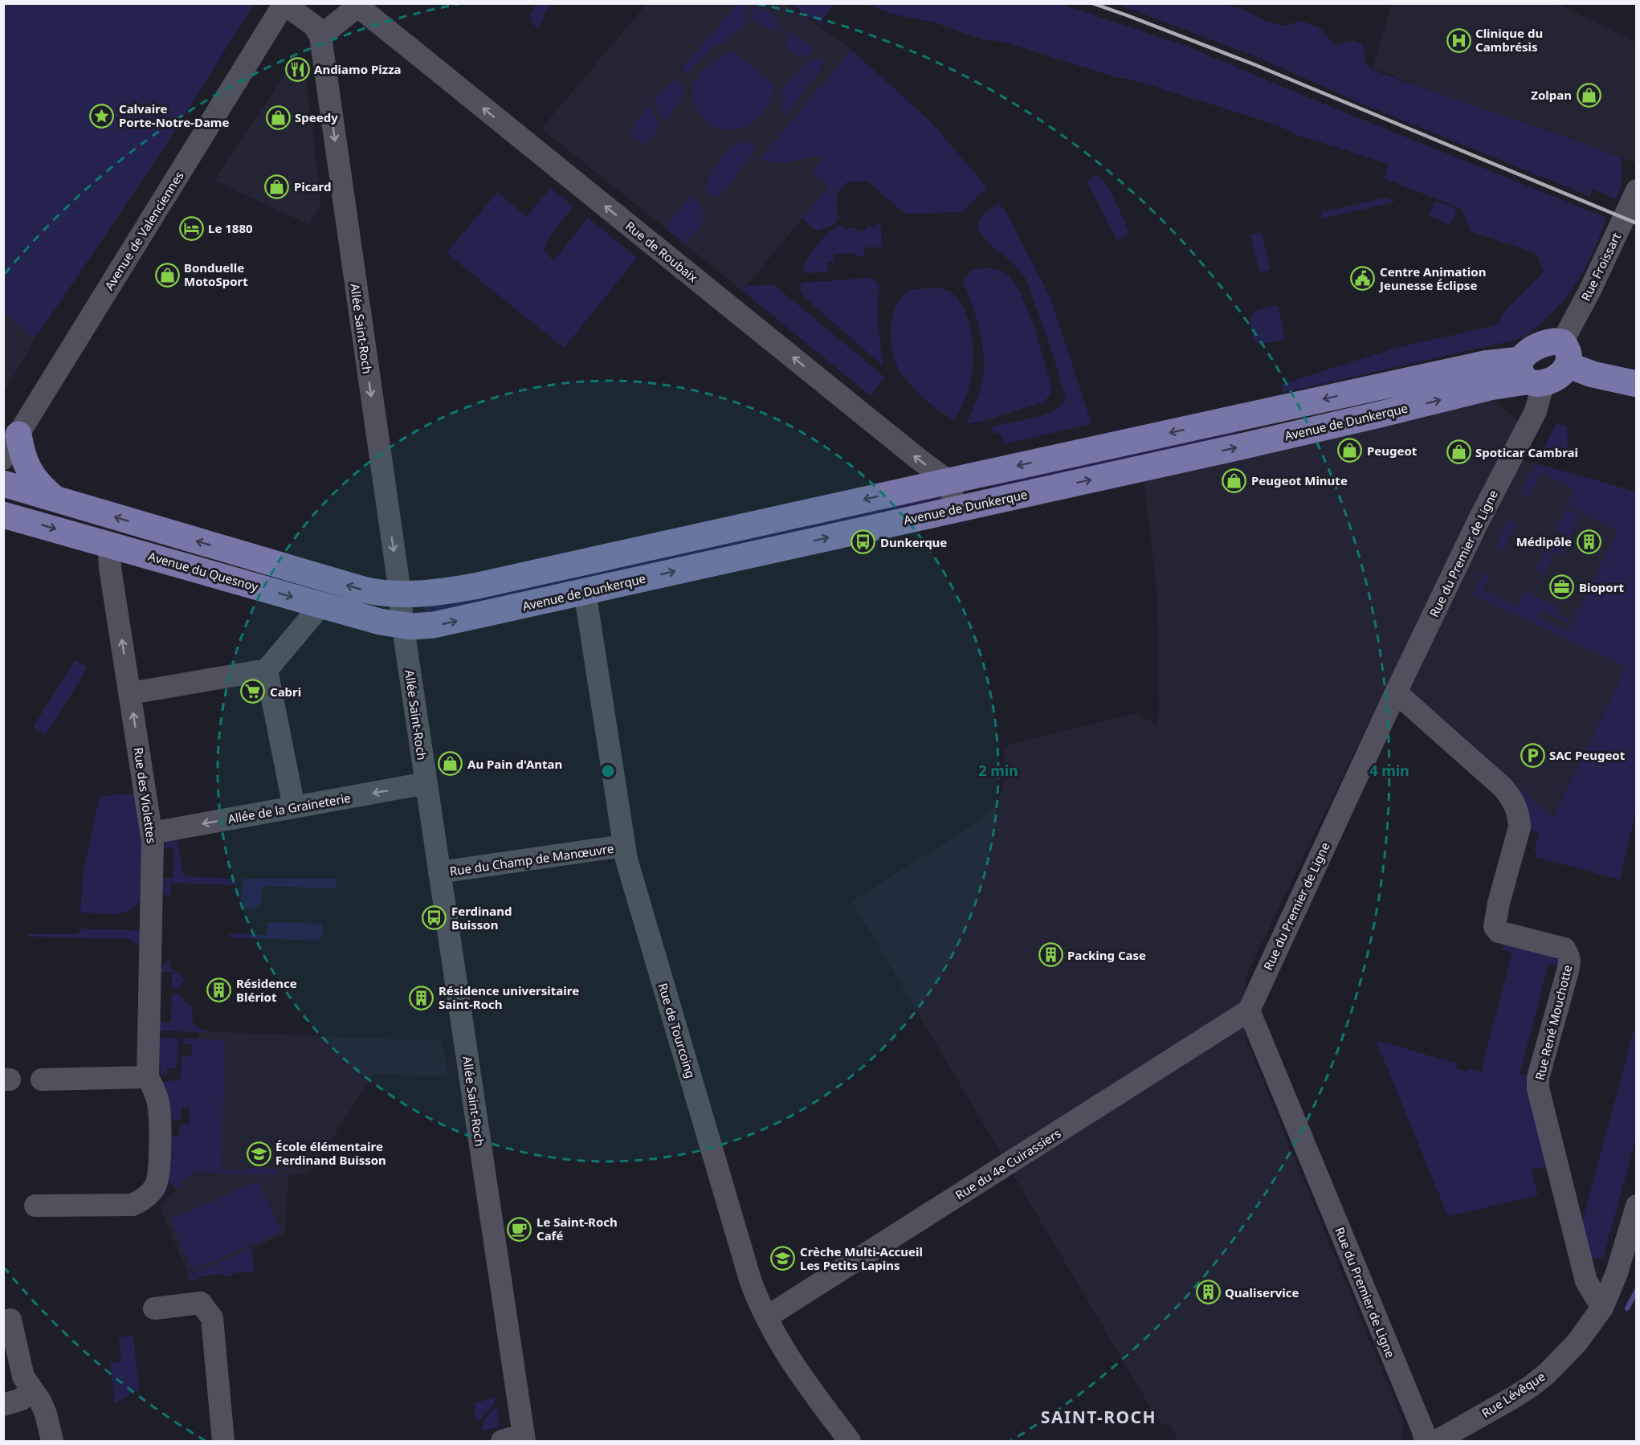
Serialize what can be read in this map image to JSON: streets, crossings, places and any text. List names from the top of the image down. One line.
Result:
{"streets":{"main road":["Avenue de Dunkerque","Avenue du Quesnoy"],"street":["Avenue de Valenciennes","Rue de Roubaix","Rue Froissart","Allée Saint-Roch","Rue du Premier de Ligne","Rue des Violettes","Allée de la Graineterie","Rue du Champ de Manœuvre","Rue René Mouchotte","Rue de Tourcoing","Rue du 4e Cuirassiers","Rue Lévêque"]},"crossings":[["Rue de Roubaix","Avenue de Dunkerque"],["Rue Froissart","Avenue de Dunkerque"],["Allée Saint-Roch","Avenue de Dunkerque"],["Allée Saint-Roch","Avenue du Quesnoy"],["Allée Saint-Roch","Allée de la Graineterie"],["Allée Saint-Roch","Rue du Champ de Manœuvre"],["Avenue de Dunkerque","Rue du Premier de Ligne"],["Avenue de Dunkerque","Avenue du Quesnoy"],["Avenue de Dunkerque","Rue de Tourcoing"],["Rue du Premier de Ligne","Rue René Mouchotte"],["Rue du Premier de Ligne","Rue du 4e Cuirassiers"],["Avenue du Quesnoy","Rue des Violettes"],["Rue des Violettes","Allée de la Graineterie"],["Rue du Champ de Manœuvre","Rue de Tourcoing"],["Rue René Mouchotte","Rue Lévêque"],["Rue de Tourcoing","Rue du 4e Cuirassiers"]],"one_way":["Rue de Roubaix","Allée Saint-Roch"],"districts":["SAINT-ROCH"],"places":{"hospital":["Clinique du Cambrésis"],"restaurant":["Andiamo Pizza"],"shop":["Zolpan","Speedy","Picard","Bonduelle MotoSport","Peugeot","Spoticar Cambrai","Peugeot Minute","Au Pain d'Antan"],"place":["Calvaire Porte-Notre-Dame"],"hotel":["Le 1880"],"public building":["Centre Animation Jeunesse Éclipse"],"building":["Médipôle","Packing Case","Résidence Blériot","Résidence universitaire Saint-Roch","Qualiservice"],"bus stop":["Dunkerque","Ferdinand Buisson"],"office":["Bioport"],"supermarket":["Cabri"],"parking":["SAC Peugeot"],"school or university":["École élémentaire Ferdinand Buisson","Crèche Multi-Accueil Les Petits Lapins"],"cafe":["Le Saint-Roch Café"]},"rings":["2 min","4 min"]}
